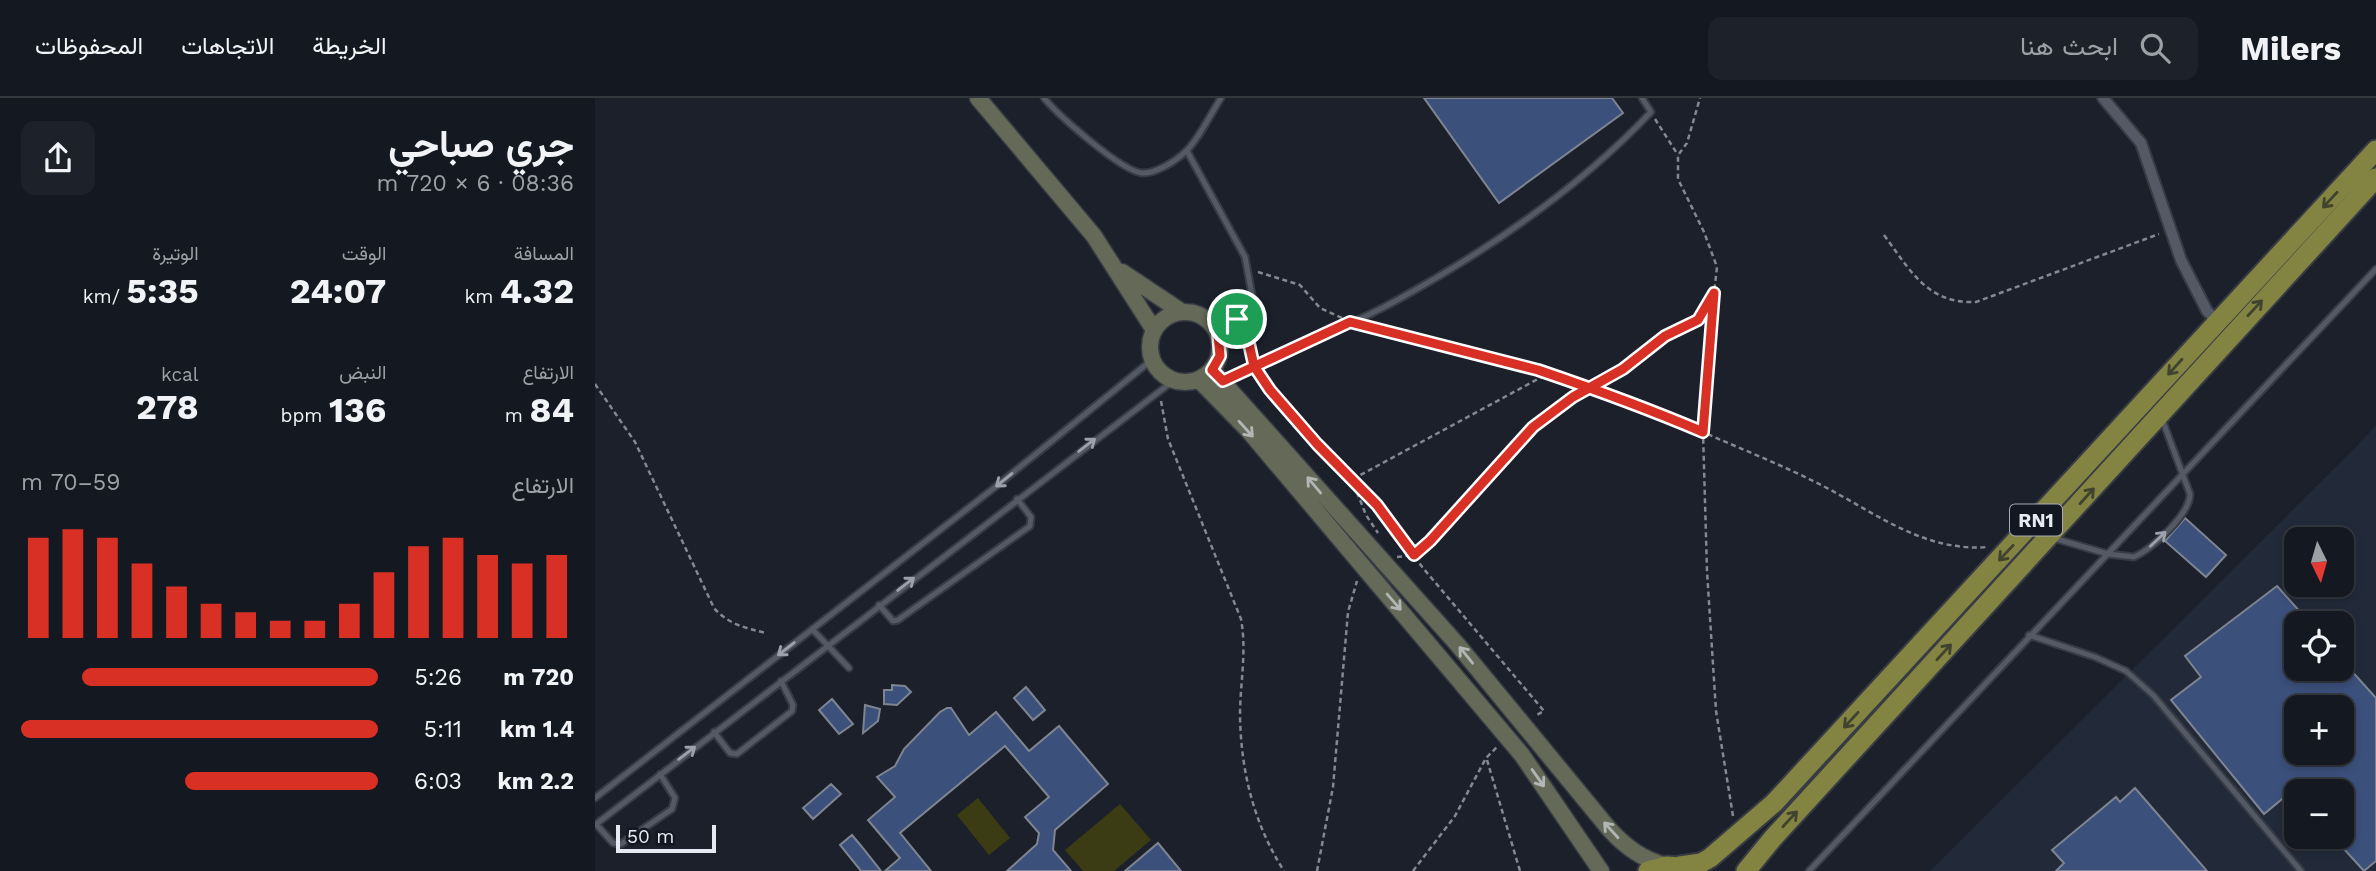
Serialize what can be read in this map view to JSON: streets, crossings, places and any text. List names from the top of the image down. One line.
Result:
{"streets":{"highway":["RN1"]},"scale_bar":"50 m","north":"bottom","page":{"header":"Milers","search":"ابحث هنا","nav":["الخريطة","الاتجاهات","المحفوظات"],"heading":["جري صباحي","08:36 · 6 × 720 m"],"stats":[["المسافة","4.32 km"],["الوقت","24:07"],["الوتيرة","5:35 /km"],["الارتفاع","84 m"],["النبض","136 bpm"],["kcal","278"]],"chart":["الارتفاع","59–70 m"],"map_buttons":["+","−"],"list":[{"name":"720 m","note":"5:26"},{"name":"1.4 km","note":"5:11"},{"name":"2.2 km","note":"6:03"}],"scale":"50 m"}}
